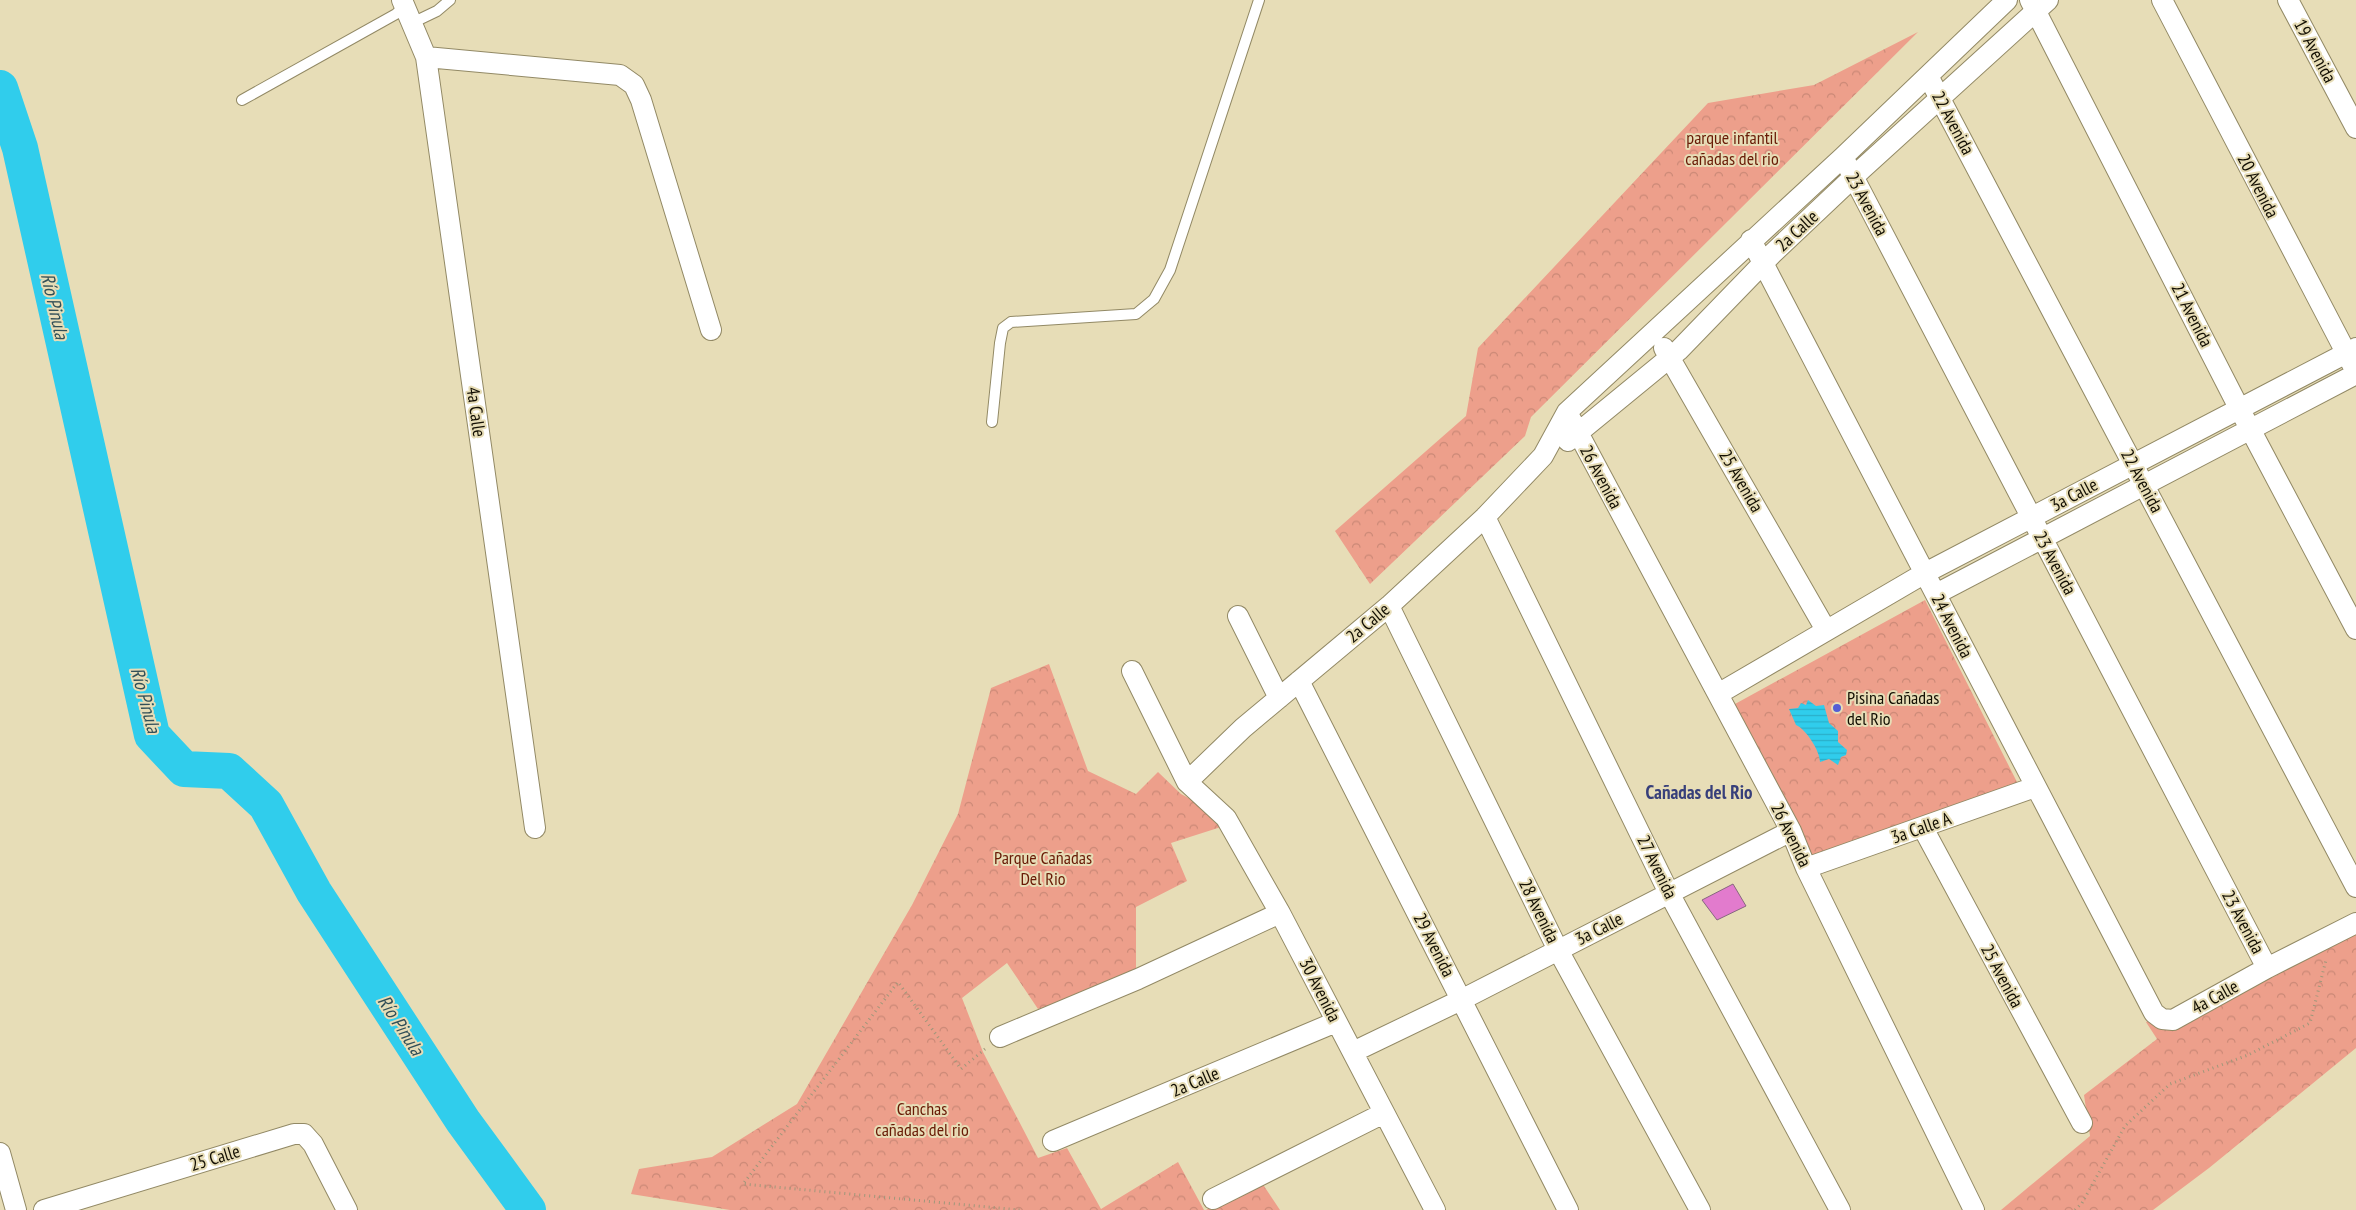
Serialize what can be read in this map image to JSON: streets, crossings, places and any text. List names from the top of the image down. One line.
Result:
{"streets":{"street":["19 Avenida","22 Avenida","20 Avenida","23 Avenida","2a Calle","21 Avenida","4a Calle","26 Avenida","25 Avenida","3a Calle","24 Avenida","3a Calle A","27 Avenida","28 Avenida","29 Avenida","30 Avenida","25 Calle"]},"crossings":[["22 Avenida","2a Calle"],["22 Avenida","3a Calle"],["20 Avenida","3a Calle"],["23 Avenida","2a Calle"],["23 Avenida","4a Calle"],["23 Avenida","3a Calle"],["2a Calle","21 Avenida"],["2a Calle","26 Avenida"],["2a Calle","25 Avenida"],["2a Calle","24 Avenida"],["2a Calle","27 Avenida"],["2a Calle","28 Avenida"],["2a Calle","29 Avenida"],["2a Calle","30 Avenida"],["21 Avenida","3a Calle"],["4a Calle","24 Avenida"],["26 Avenida","3a Calle"],["26 Avenida","3a Calle A"],["25 Avenida","3a Calle"],["25 Avenida","3a Calle A"],["3a Calle","24 Avenida"],["3a Calle","27 Avenida"],["3a Calle","28 Avenida"],["3a Calle","29 Avenida"],["3a Calle","30 Avenida"],["24 Avenida","3a Calle A"]],"districts":["Cañadas del Rio"],"water":["Río Pinula"],"parks":["parque infantil cañadas del rio","Parque Cañadas Del Rio","Canchas cañadas del rio"],"places":["Pisina Cañadas del Rio"]}
